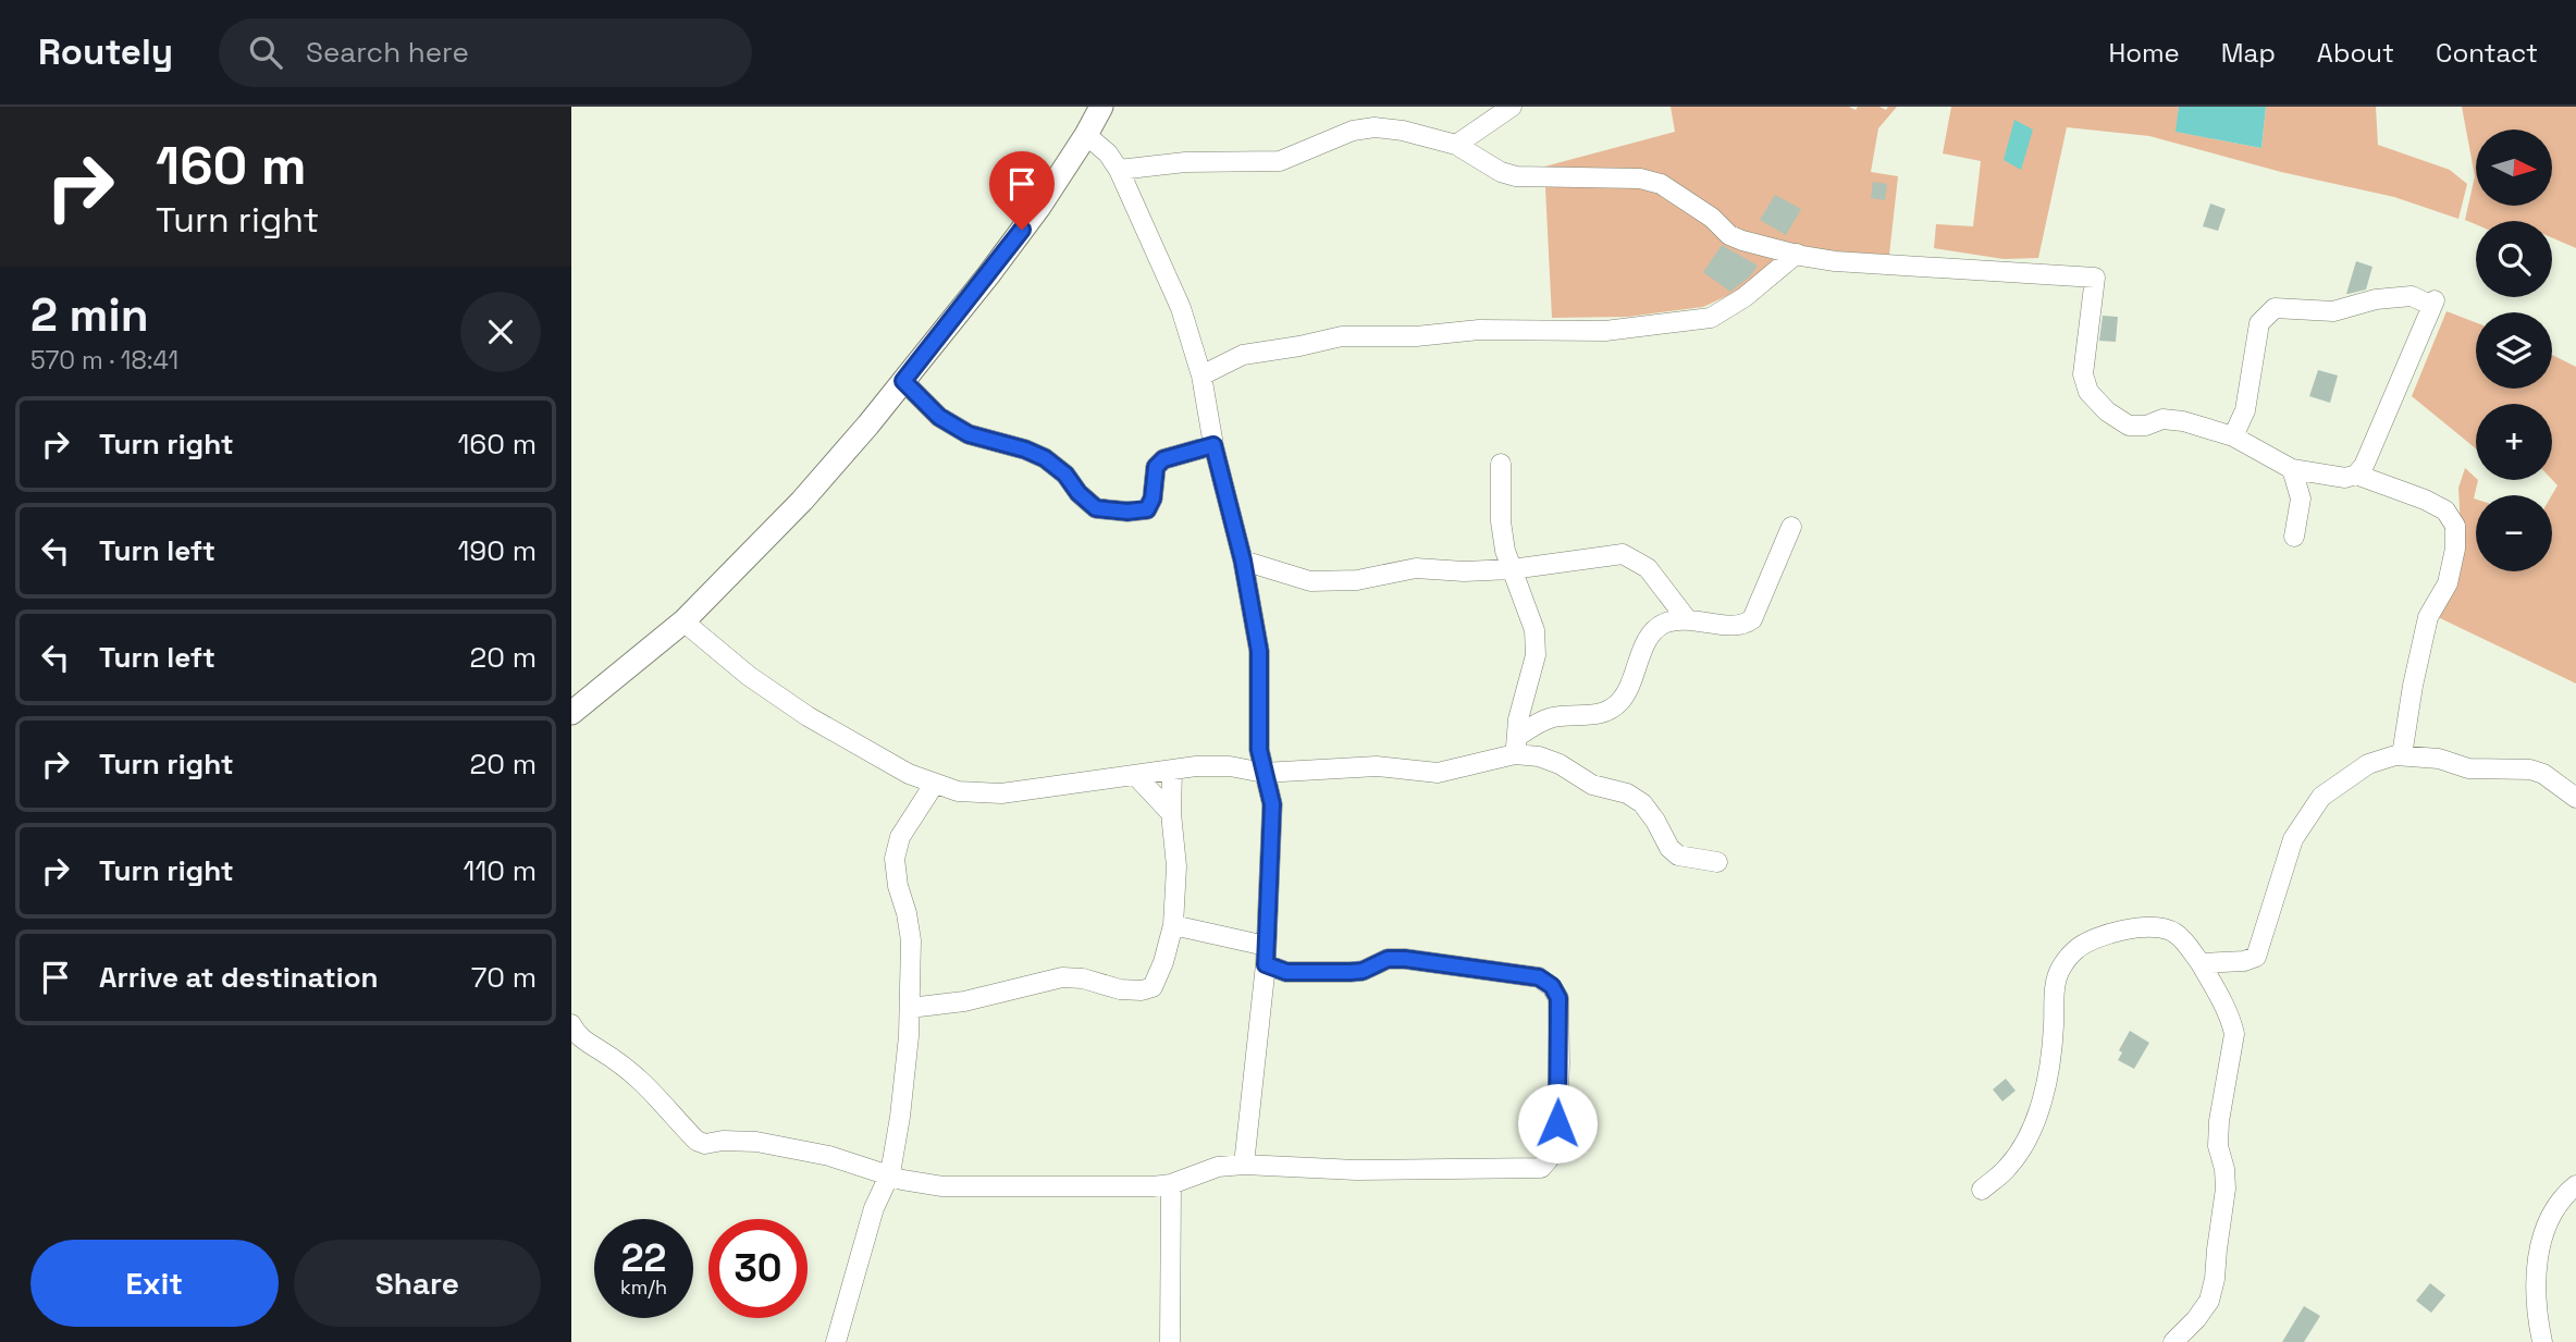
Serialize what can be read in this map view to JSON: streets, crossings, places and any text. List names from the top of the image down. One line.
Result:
{"north":"right","page":{"header":"Routely","search":"Search here","nav":["Home","Map","About","Contact"],"turn":["160 m","Turn right"],"map_buttons":["+","−"],"heading":["2 min","570 m · 18:41"],"list":[{"name":"Turn right","value":"160 m"},{"name":"Turn left","value":"190 m"},{"name":"Turn left","value":"20 m"},{"name":"Turn right","value":"20 m"},{"name":"Turn right","value":"110 m"},{"name":"Arrive at destination","value":"70 m"}],"speed":"22 km/h","limit":"30","buttons":["Exit","Share"]}}
